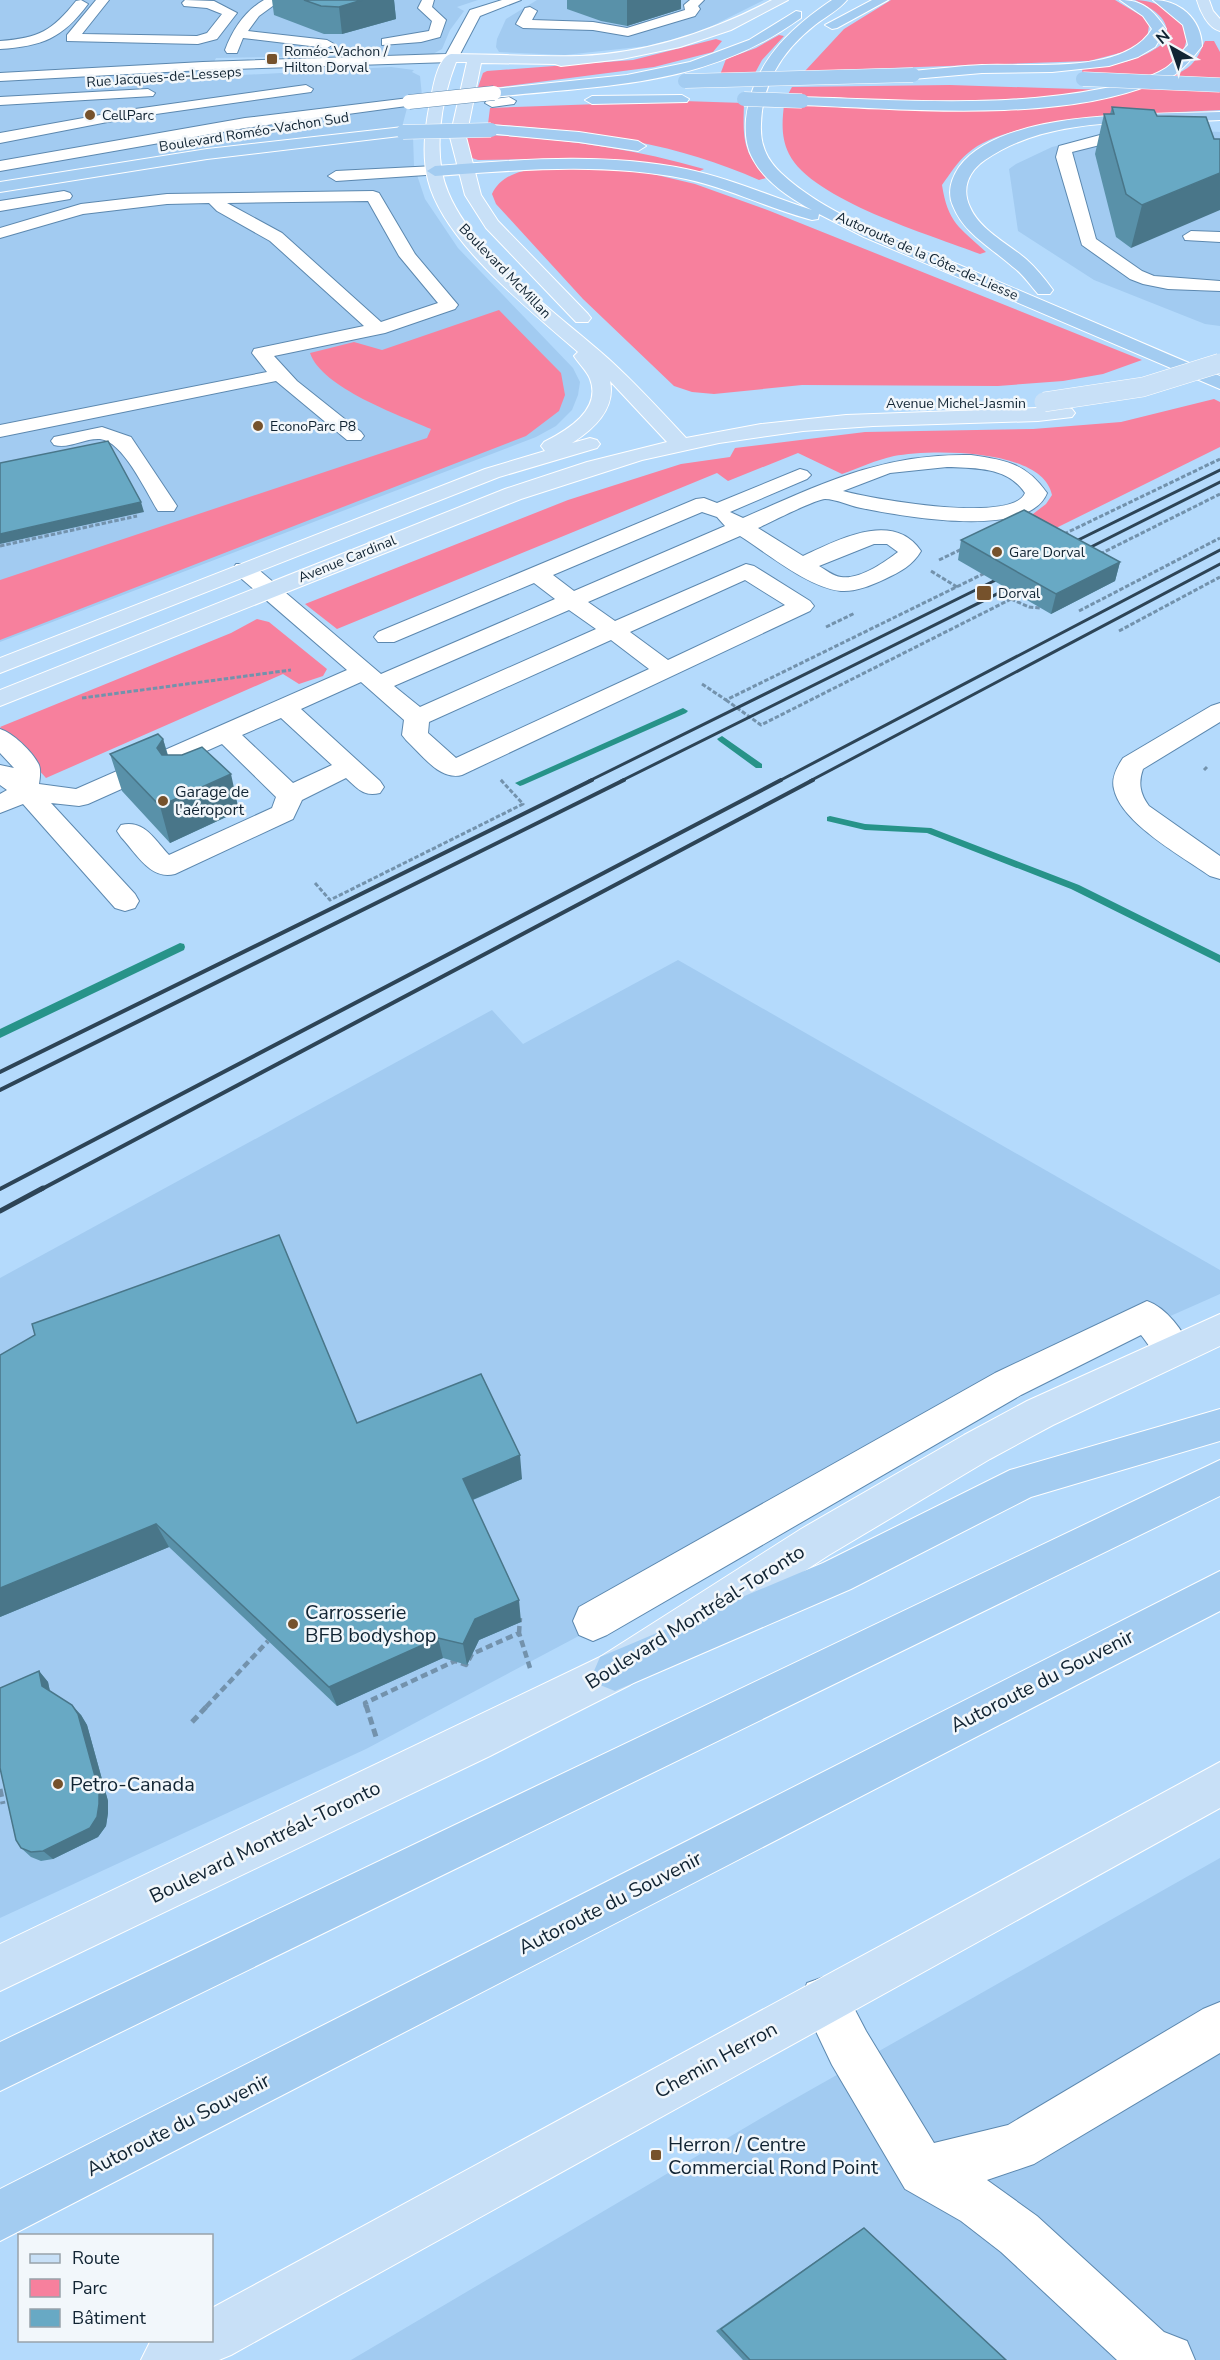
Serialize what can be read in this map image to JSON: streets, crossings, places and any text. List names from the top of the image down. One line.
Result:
{"streets":{"highway":["Autoroute de la Côte-de-Liesse","Autoroute du Souvenir"],"main road":["Boulevard McMillan","Avenue Michel-Jasmin","Avenue Cardinal","Boulevard Montréal-Toronto","Chemin Herron"],"street":["Rue Jacques-de-Lesseps","Boulevard Roméo-Vachon Sud"]},"crossings":[["Rue Jacques-de-Lesseps","Boulevard McMillan"],["Autoroute de la Côte-de-Liesse","Avenue Michel-Jasmin"],["Boulevard McMillan","Avenue Cardinal"],["Avenue Michel-Jasmin","Avenue Cardinal"]],"places":{"transit":["Roméo-Vachon / Hilton Dorval","Dorval","Herron / Centre Commercial Rond Point"],"other":["CellParc","EconoParc P8","Gare Dorval","Garage de l'aéroport","Carrosserie BFB bodyshop","Petro-Canada"]},"legend":["Route","Parc","Bâtiment"],"north":"top left"}
